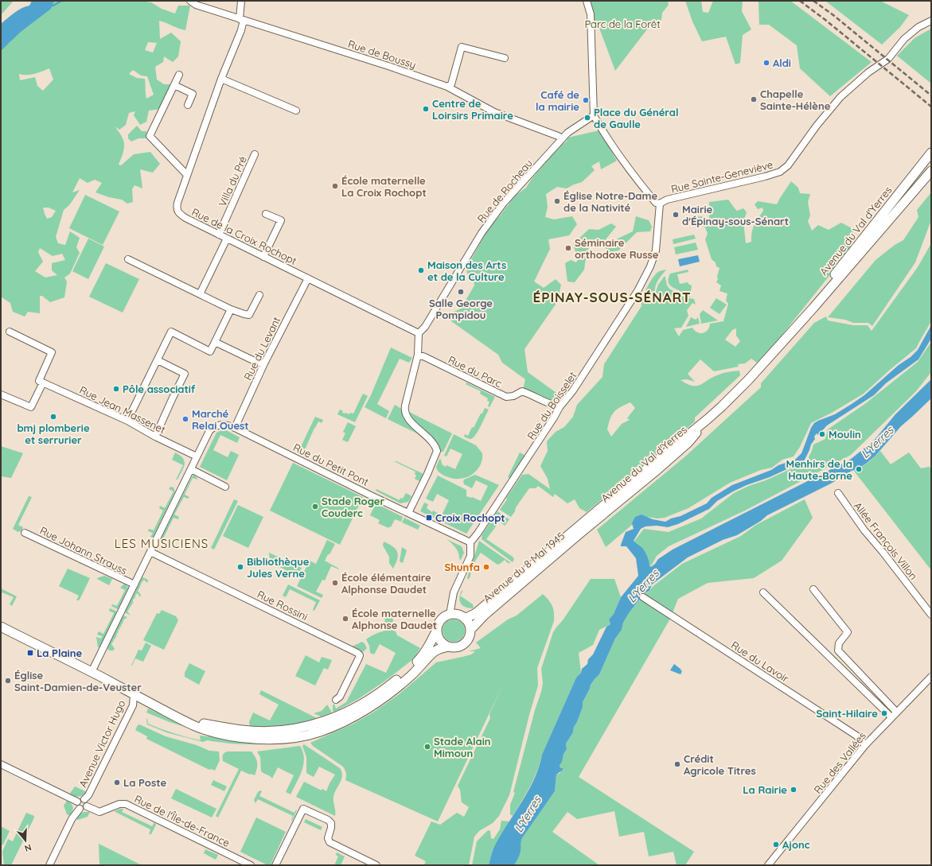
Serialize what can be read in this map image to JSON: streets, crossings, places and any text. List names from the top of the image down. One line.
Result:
{"streets":{"main road":["Avenue du Val d'Yerres","Avenue du 8 Mai 1945"],"street":["Rue de Boussy","Rue Sainte-Geneviève","Villa du Pré","Rue de Rocheau","Rue de la Croix Rochopt","Rue du Levant","Rue du Parc","Rue du Boisselet","Rue Jean Massenet","Rue du Petit Pont","Allée François Villon","Rue Johann Strauss","Rue Rossini","Rue du Lavoir","Avenue Victor Hugo","Rue des Vallées","Rue de l'Île-de-France"]},"crossings":[["Rue de Boussy","Rue de Rocheau"],["Rue de Boussy","Rue de la Croix Rochopt"],["Rue Sainte-Geneviève","Rue de Rocheau"],["Rue Sainte-Geneviève","Rue du Boisselet"],["Villa du Pré","Rue de la Croix Rochopt"],["Rue de Rocheau","Rue de la Croix Rochopt"],["Avenue du Val d'Yerres","Avenue du 8 Mai 1945"],["Rue de la Croix Rochopt","Rue du Levant"],["Rue du Levant","Rue du Petit Pont"],["Rue du Parc","Rue du Boisselet"],["Rue du Boisselet","Rue du Petit Pont"],["Rue Jean Massenet","Rue du Petit Pont"],["Rue du Petit Pont","Rue Johann Strauss"],["Rue du Petit Pont","Rue Rossini"],["Rue du Lavoir","Rue des Vallées"],["Avenue Victor Hugo","Rue de l'Île-de-France"]],"districts":["ÉPINAY-SOUS-SÉNART","LES MUSICIENS"],"water":["L'Yerres"],"parks":["Parc de la Forêt"],"places":{"other":["Aldi","Chapelle Sainte-Hélène","Café de la mairie","Centre de Loirsirs Primaire","Place du Général de Gaulle","École maternelle La Croix Rochopt","Église Notre-Dame de la Nativité","Mairie d'Épinay-sous-Sénart","Séminaire orthodoxe Russe","Maison des Arts et de la Culture","Salle George Pompidou","Pôle associatif","bmj plomberie et serrurier","Marché Relai Ouest","Moulin","Menhirs de la Haute-Borne","Stade Roger Couderc","Bibliothèque Jules Verne","Shunfa","École élémentaire Alphonse Daudet","École maternelle Alphonse Daudet","Église Saint-Damien-de-Veuster","Saint-Hilaire","Stade Alain Mimoun","Crédit Agricole Titres","La Poste","La Rairie","Ajonc"],"transit":["Croix Rochopt","La Plaine"]},"north":"bottom"}
